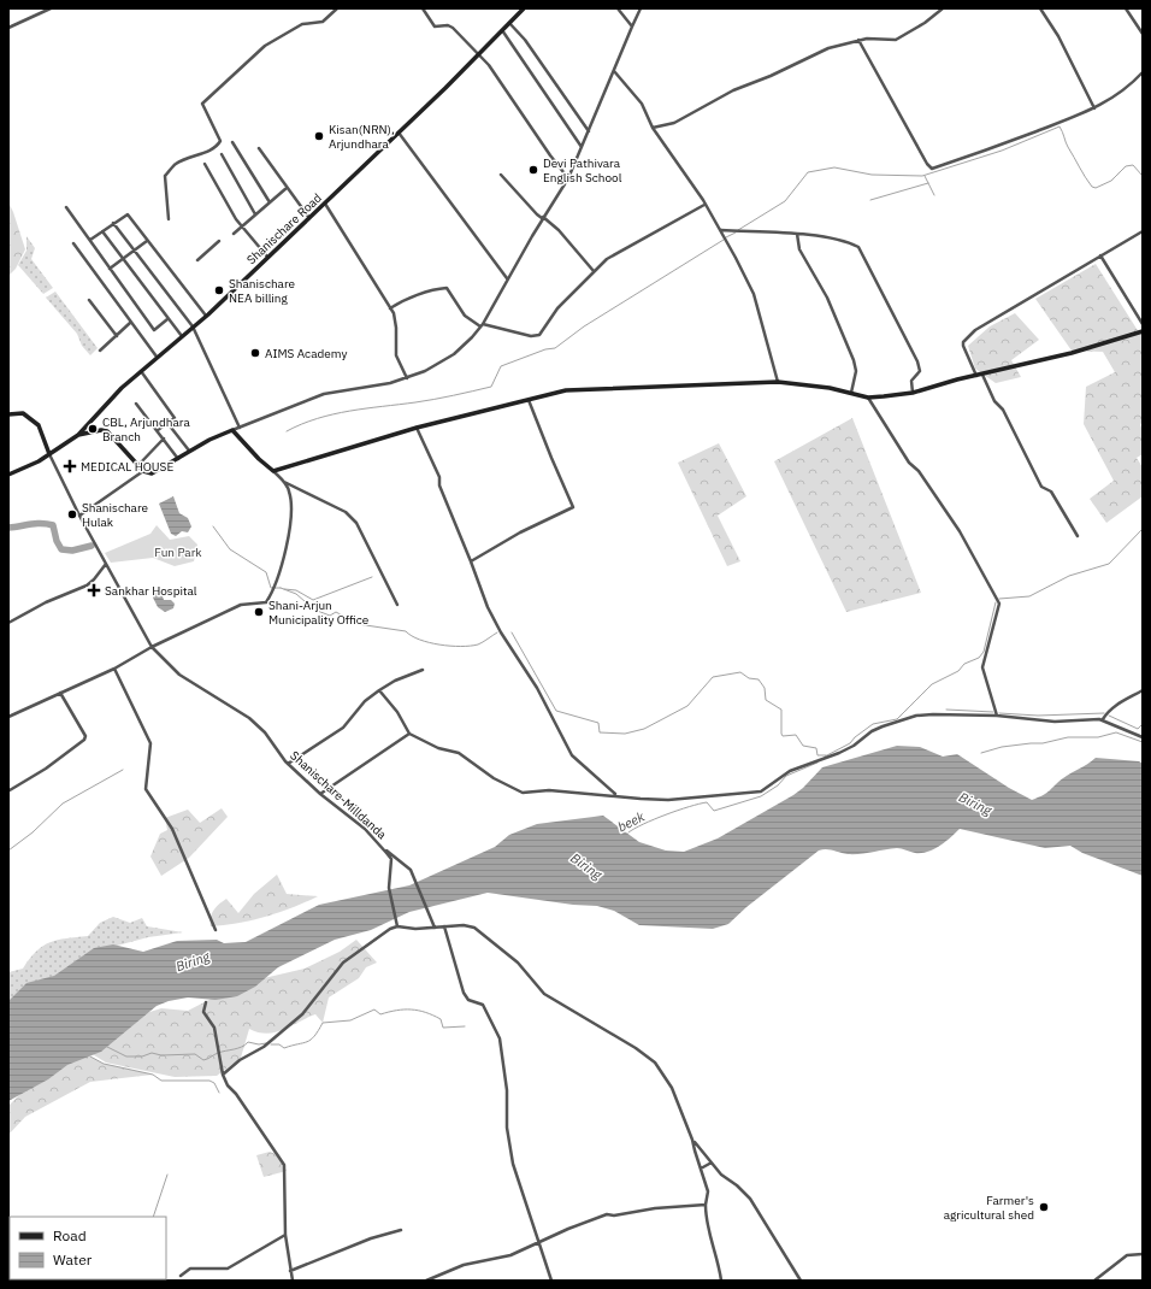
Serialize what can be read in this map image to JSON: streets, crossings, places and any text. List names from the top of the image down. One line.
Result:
{"streets":{"street":["Shanischare Road","Shanischare-Milldanda"]},"crossings":[["Shanischare Road","Shanischare-Milldanda"]],"water":["Biring","beek"],"parks":["Fun Park"],"places":{"other":["Kisan(NRN), Arjundhara","Devi Pathivara English School","Shanischare NEA billing","AIMS Academy","CBL, Arjundhara Branch","Shanischare Hulak","Shani-Arjun Municipality Office","Farmer's agricultural shed"],"health":["MEDICAL HOUSE","Sankhar Hospital"]},"legend":["Road","Water"]}
